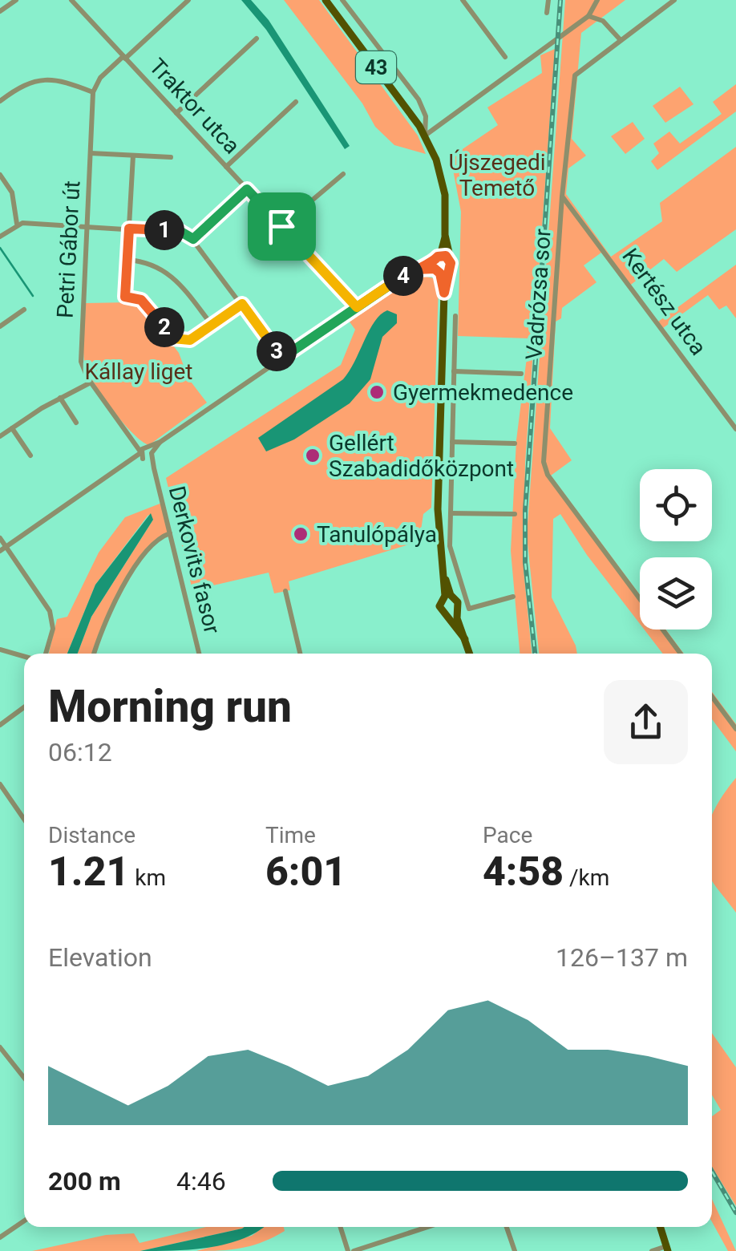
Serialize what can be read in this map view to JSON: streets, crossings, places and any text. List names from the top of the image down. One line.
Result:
{"streets":{"main road":["43"],"street":["Traktor utca","Petri Gábor út","Vadrózsa sor","Kertész utca","Derkovits fasor"]},"crossings":[["Petri Gábor út","Derkovits fasor"],["Vadrózsa sor","Kertész utca"]],"parks":["Újszegedi Temető","Kállay liget"],"places":["Gyermekmedence","Gellért Szabadidőközpont","Tanulópálya"],"page":{"pins":["1","4","2","3"],"heading":["Morning run","06:12"],"stats":[["Distance","1.21 km"],["Time","6:01"],["Pace","4:58 /km"]],"chart":["Elevation","126–137 m"],"list":[{"name":"200 m","note":"4:46"}]}}
